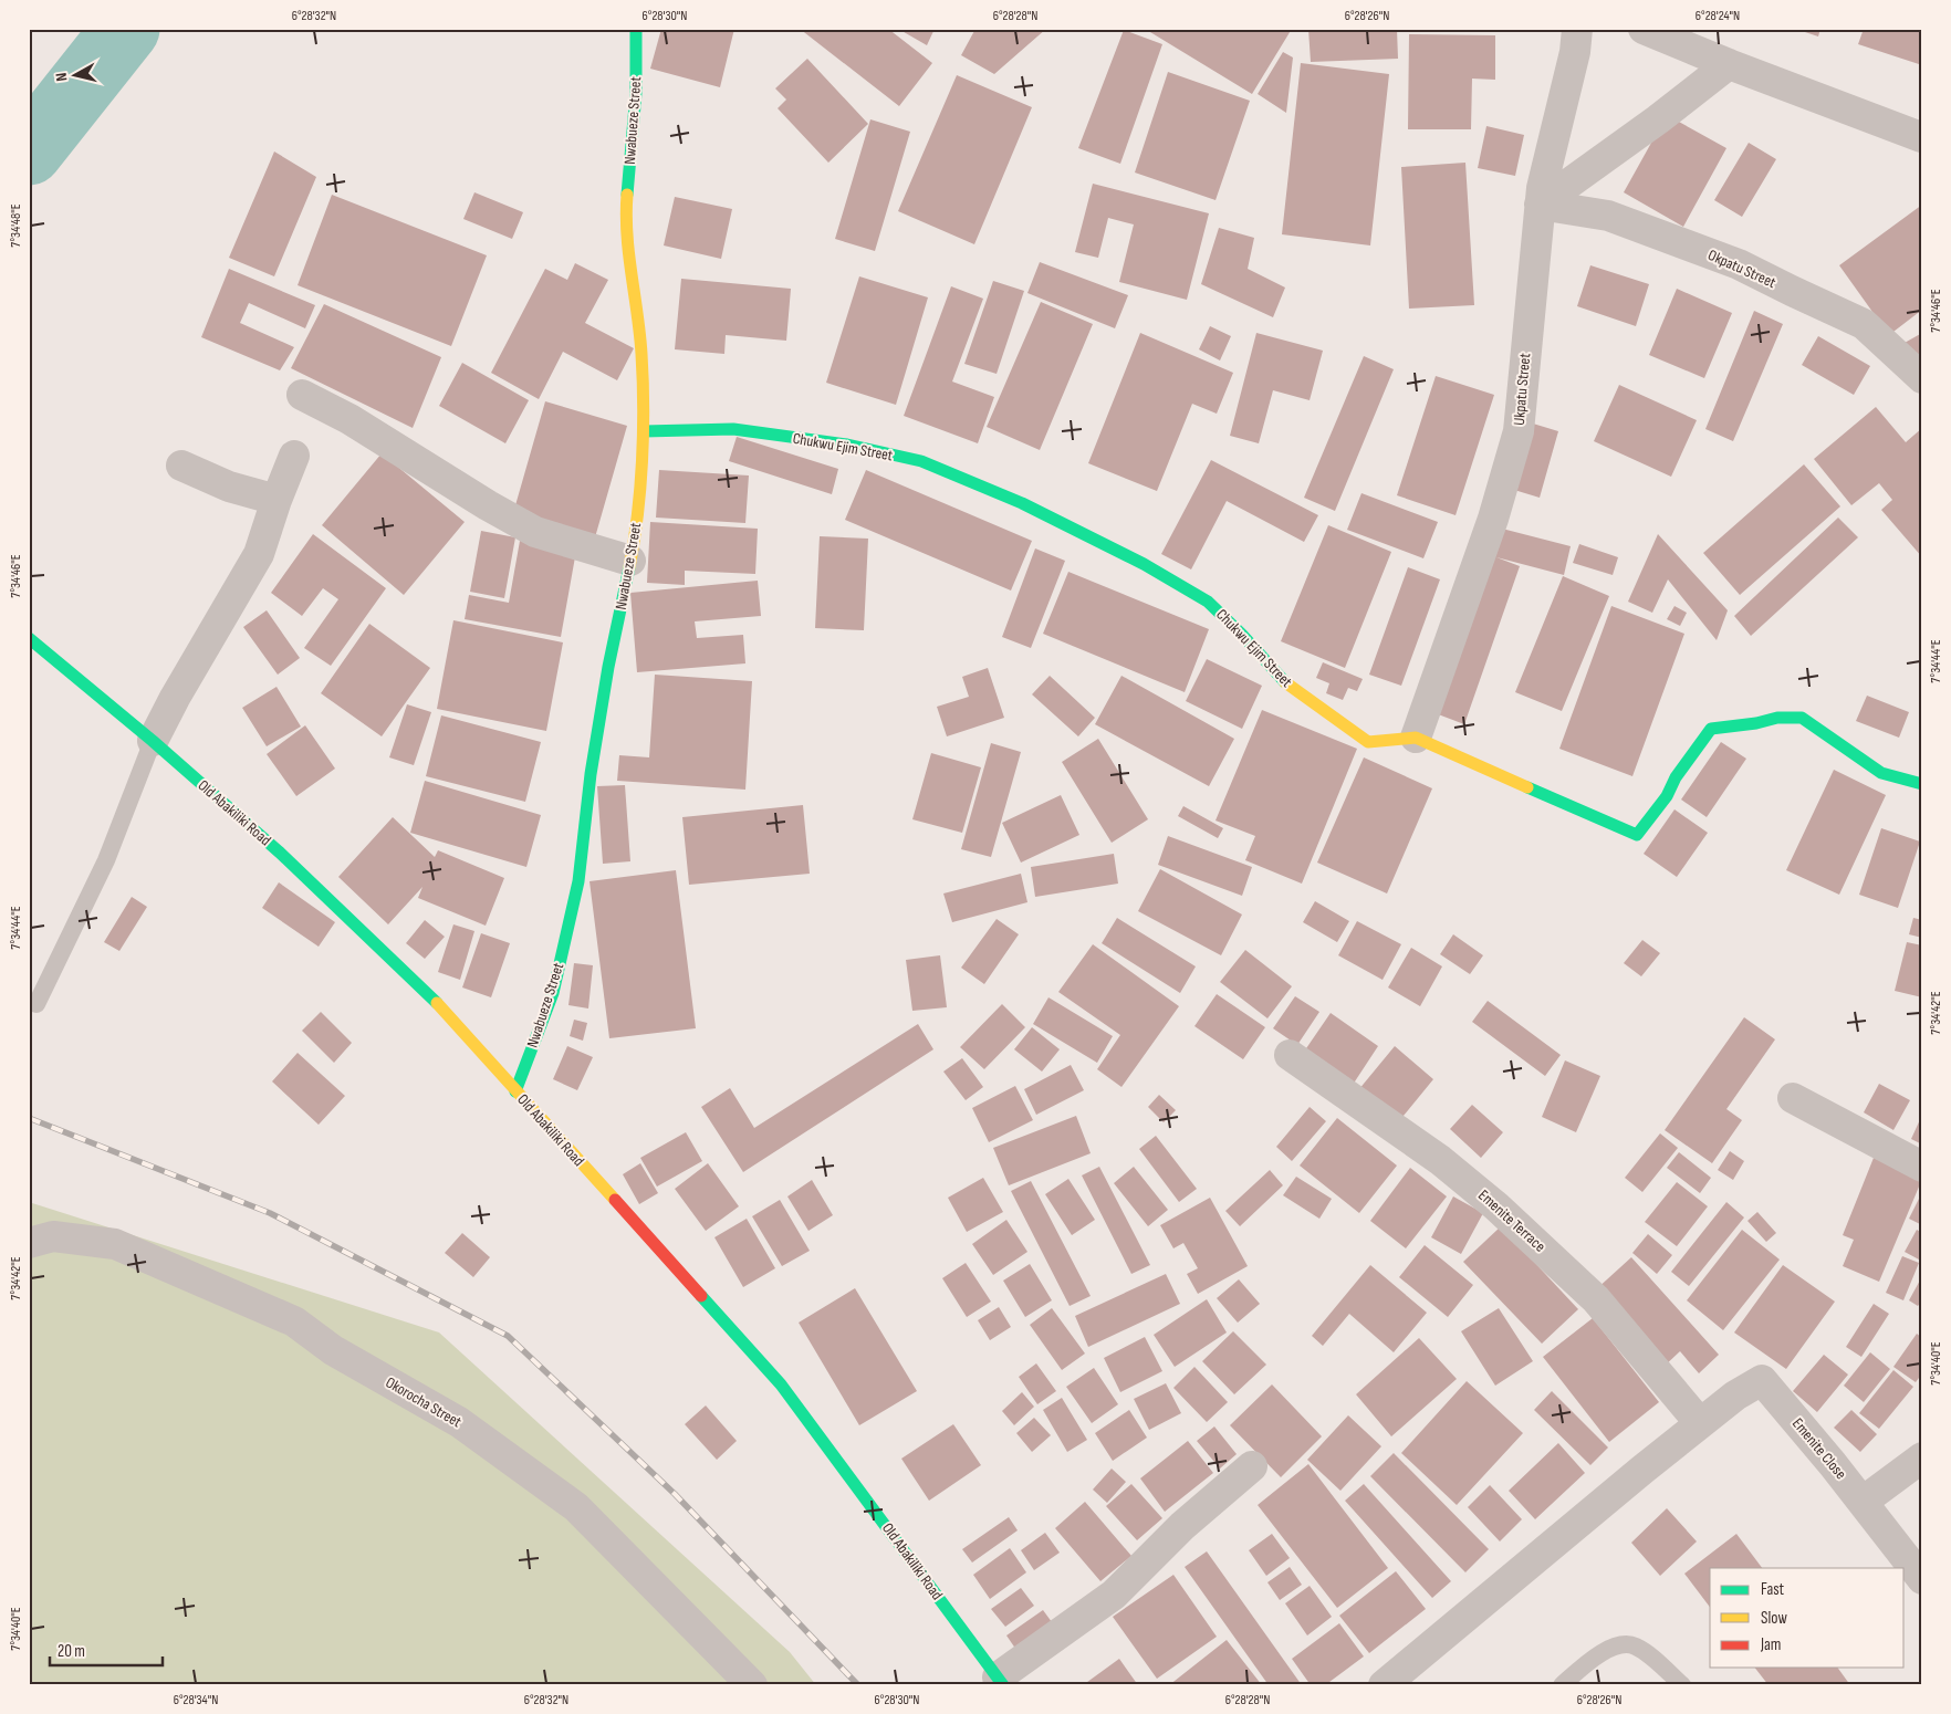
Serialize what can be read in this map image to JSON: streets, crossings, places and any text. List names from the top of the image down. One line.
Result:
{"streets":{"street":["Nwabueze Street","Okpatu Street","Ukpatu Street","Chukwu Ejim Street","Old Abakiliki Road","Emenite Terrace","Okorocha Street","Emenite Close"]},"crossings":[["Nwabueze Street","Chukwu Ejim Street"],["Nwabueze Street","Old Abakiliki Road"],["Okpatu Street","Ukpatu Street"],["Ukpatu Street","Chukwu Ejim Street"],["Emenite Terrace","Emenite Close"]],"legend":["Fast","Slow","Jam"],"scale_bar":"20 m","north":"left","coordinates":["6°28'32\"N","6°28'30\"N","6°28'28\"N","6°28'26\"N","6°28'24\"N","7°34'48\"E","7°34'46\"E","7°34'44\"E","7°34'42\"E","7°34'40\"E","6°28'34\"N"]}
